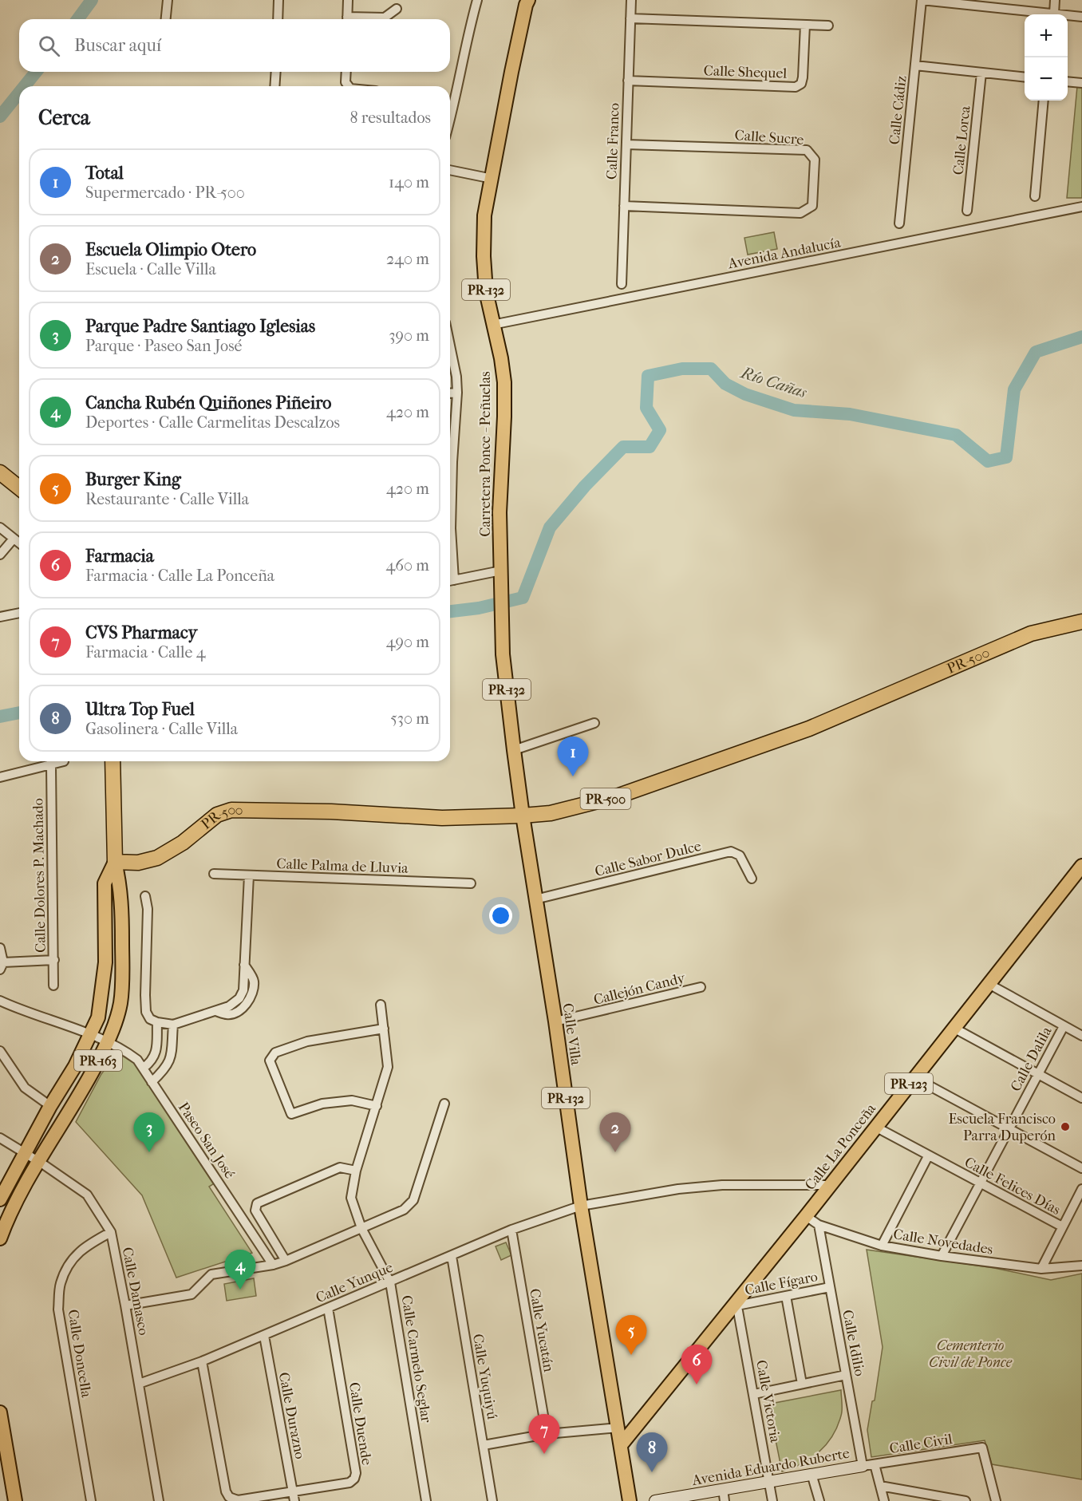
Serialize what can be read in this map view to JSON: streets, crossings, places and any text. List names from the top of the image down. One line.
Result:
{"streets":{"highway":["PR-500","PR-163"],"main road":["PR-132","Carretera Ponce - Peñuelas","Calle Villa","PR-123","Calle La Ponceña"],"street":["Calle Shequel","Calle Cádiz","Calle Sucre","Calle Lorca","Calle Franco","Avenida Andalucía","Calle Sabor Dulce","Calle Palma de Lluvia","Calle Dolores P. Machado","Callejón Candy","Calle Dalila","Paseo San José","Calle Felices Días","Calle Novedades","Calle Yunque","Calle Fígaro","Calle Damasco","Calle Yucatán","Calle Idilio","Calle Doncella","Calle Carmelo Seglar","Calle Yuquiyú","Calle Victoria","Calle Durazno","Calle Duende","Calle Civil","Avenida Eduardo Ruberte"]},"crossings":[["Calle Shequel","Calle Franco"],["Calle Sucre","Calle Franco"],["Avenida Andalucía","Carretera Ponce - Peñuelas"],["Carretera Ponce - Peñuelas","Calle Villa"],["PR-500","Calle Villa"],["PR-500","PR-163"],["Calle Sabor Dulce","Calle Villa"],["Callejón Candy","Calle Villa"],["Calle Villa","Calle La Ponceña"],["Calle Villa","Calle Yunque"],["Calle Dalila","Calle Felices Días"],["Calle Dalila","Calle Novedades"],["PR-163","Paseo San José"],["PR-163","Calle Damasco"],["Calle La Ponceña","Calle Felices Días"],["Calle La Ponceña","Calle Novedades"],["Calle La Ponceña","Calle Yunque"],["Calle La Ponceña","Calle Fígaro"],["Calle La Ponceña","Calle Victoria"],["Calle Novedades","Calle Idilio"],["Calle Yunque","Calle Damasco"],["Calle Yunque","Calle Yucatán"],["Calle Yunque","Calle Carmelo Seglar"],["Calle Yunque","Calle Yuquiyú"],["Calle Yunque","Calle Durazno"],["Calle Yunque","Calle Duende"],["Calle Fígaro","Calle Idilio"],["Calle Fígaro","Calle Victoria"],["Calle Damasco","Calle Doncella"],["Calle Idilio","Calle Civil"],["Calle Idilio","Avenida Eduardo Ruberte"],["Calle Victoria","Avenida Eduardo Ruberte"],["Calle Durazno","Calle Duende"],["Calle Civil","Avenida Eduardo Ruberte"]],"water":["Río Cañas"],"parks":["Cementerio Civil de Ponce"],"places":["Escuela Francisco Parra Duperón"],"page":{"map_buttons":["+","−"],"search":"Buscar aquí","heading":["Cerca","8 resultados"],"list":[{"mark":"1","name":"Total","note":"Supermercado · PR-500","value":"140 m"},{"mark":"2","name":"Escuela Olimpio Otero","note":"Escuela · Calle Villa","value":"240 m"},{"mark":"3","name":"Parque Padre Santiago Iglesias","note":"Parque · Paseo San José","value":"390 m"},{"mark":"4","name":"Cancha Rubén Quiñones Piñeiro","note":"Deportes · Calle Carmelitas Descalzos","value":"420 m"},{"mark":"5","name":"Burger King","note":"Restaurante · Calle Villa","value":"420 m"},{"mark":"6","name":"Farmacia","note":"Farmacia · Calle La Ponceña","value":"460 m"},{"mark":"7","name":"CVS Pharmacy","note":"Farmacia · Calle 4","value":"490 m"},{"mark":"8","name":"Ultra Top Fuel","note":"Gasolinera · Calle Villa","value":"530 m"}],"pins":["1","2","3","4","5","6","7","8"]}}
